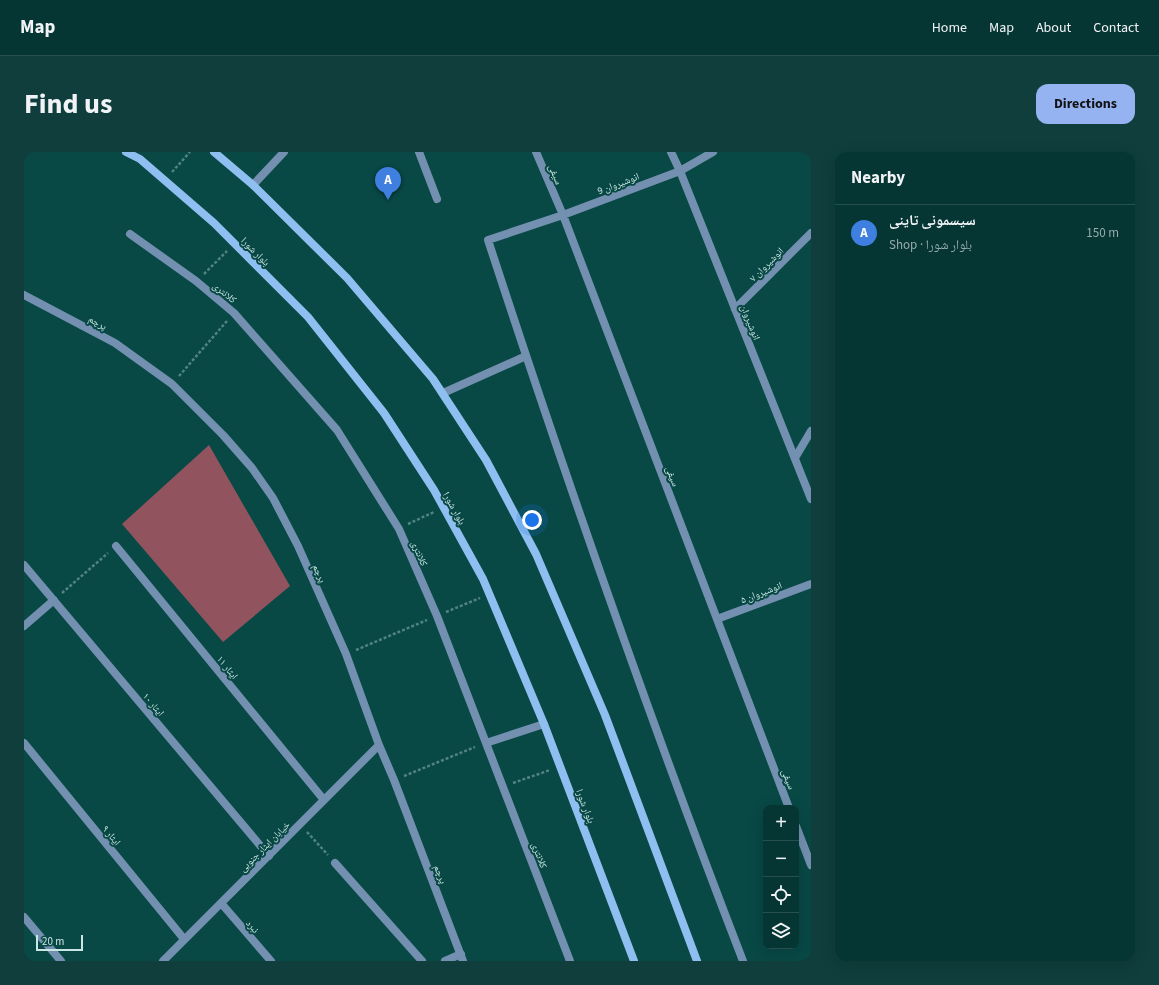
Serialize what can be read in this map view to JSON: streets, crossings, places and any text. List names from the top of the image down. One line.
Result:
{"streets":{"main road":["بلوار شورا"],"street":["سیفی","انوشیروان 9","انوشیروان ۷","کلانتری","پرچم","انوشیروان","انوشیروان ۵","ایثار ۱۱","ایثار ۱۰","ایثار ۹","خیابان ایثار جنوبی","نبرد"]},"crossings":[["سیفی","انوشیروان 9"],["سیفی","انوشیروان ۵"],["انوشیروان 9","انوشیروان"],["انوشیروان ۷","انوشیروان"],["پرچم","خیابان ایثار جنوبی"],["ایثار ۱۱","خیابان ایثار جنوبی"],["ایثار ۱۰","خیابان ایثار جنوبی"],["ایثار ۹","خیابان ایثار جنوبی"],["خیابان ایثار جنوبی","نبرد"]],"scale_bar":"20 m","page":{"header":"Map","nav":["Home","Map","About","Contact"],"title":"Find us","buttons":"Directions","heading":"Nearby","pins":"A","list":[{"mark":"A","name":"سیسمونی تاینی","note":"Shop · بلوار شورا","value":"150 m"}],"map_buttons":["+","−"],"scale":"20 m"}}
